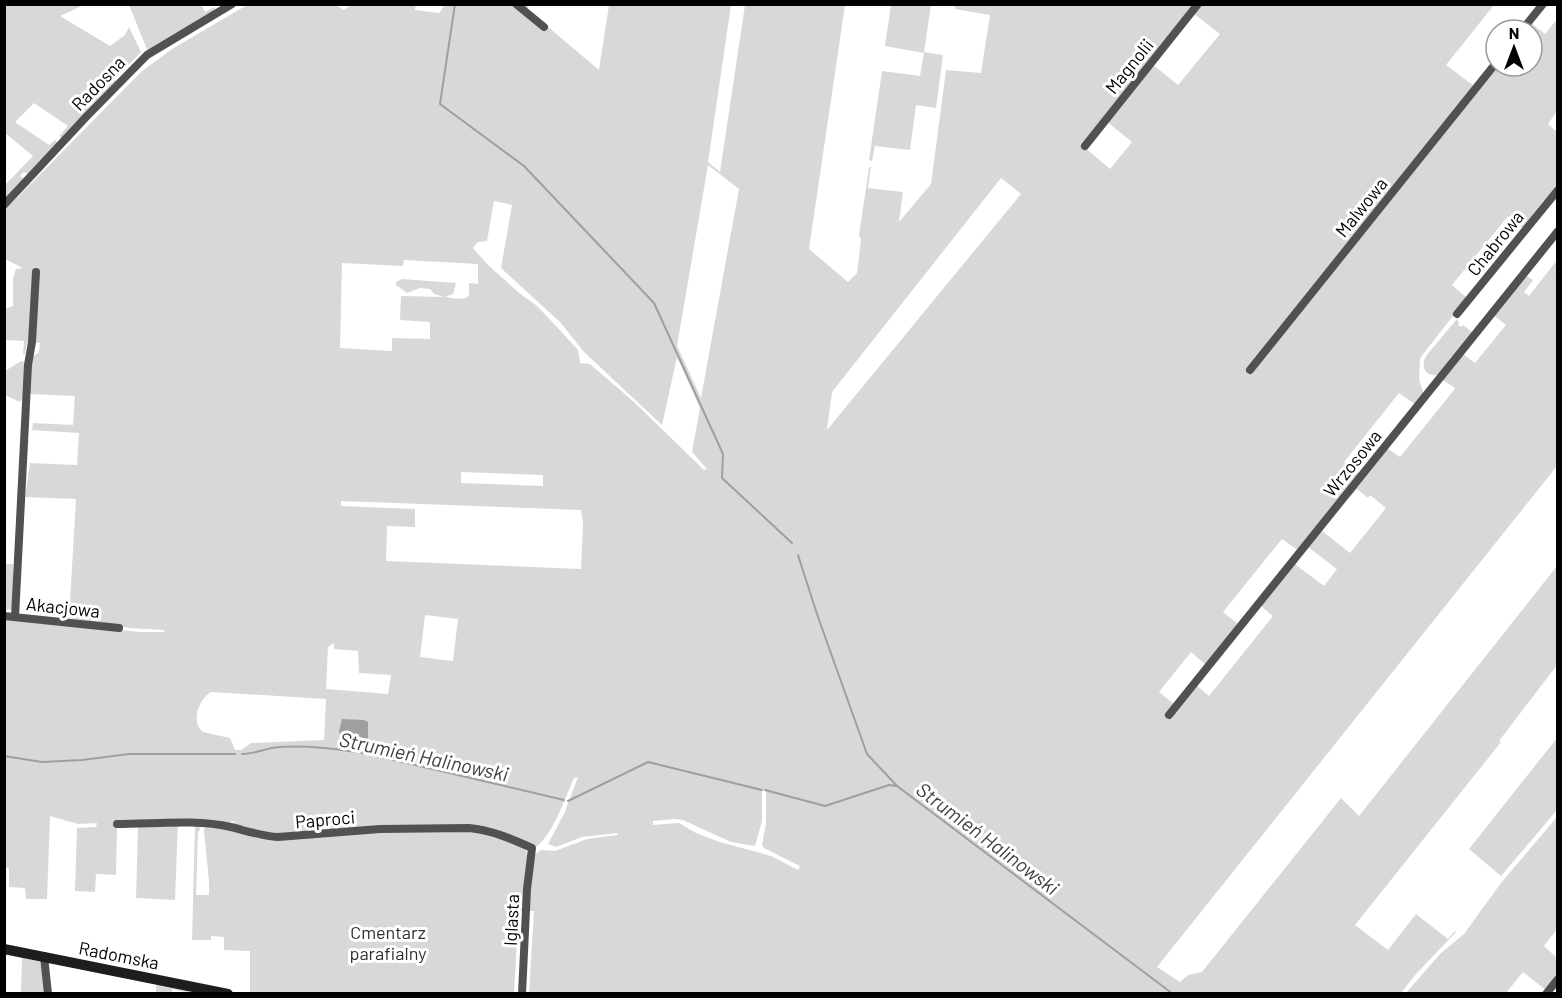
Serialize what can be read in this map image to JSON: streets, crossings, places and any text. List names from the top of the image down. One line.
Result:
{"streets":{"street":["Magnolii","Radosna","Malwowa","Chabrowa","Wrzosowa","Akacjowa","Paproci","Iglasta","Radomska"]},"crossings":[["Paproci","Iglasta"]],"water":["Strumień Halinowski"],"parks":["Cmentarz parafialny"],"north":"top"}
